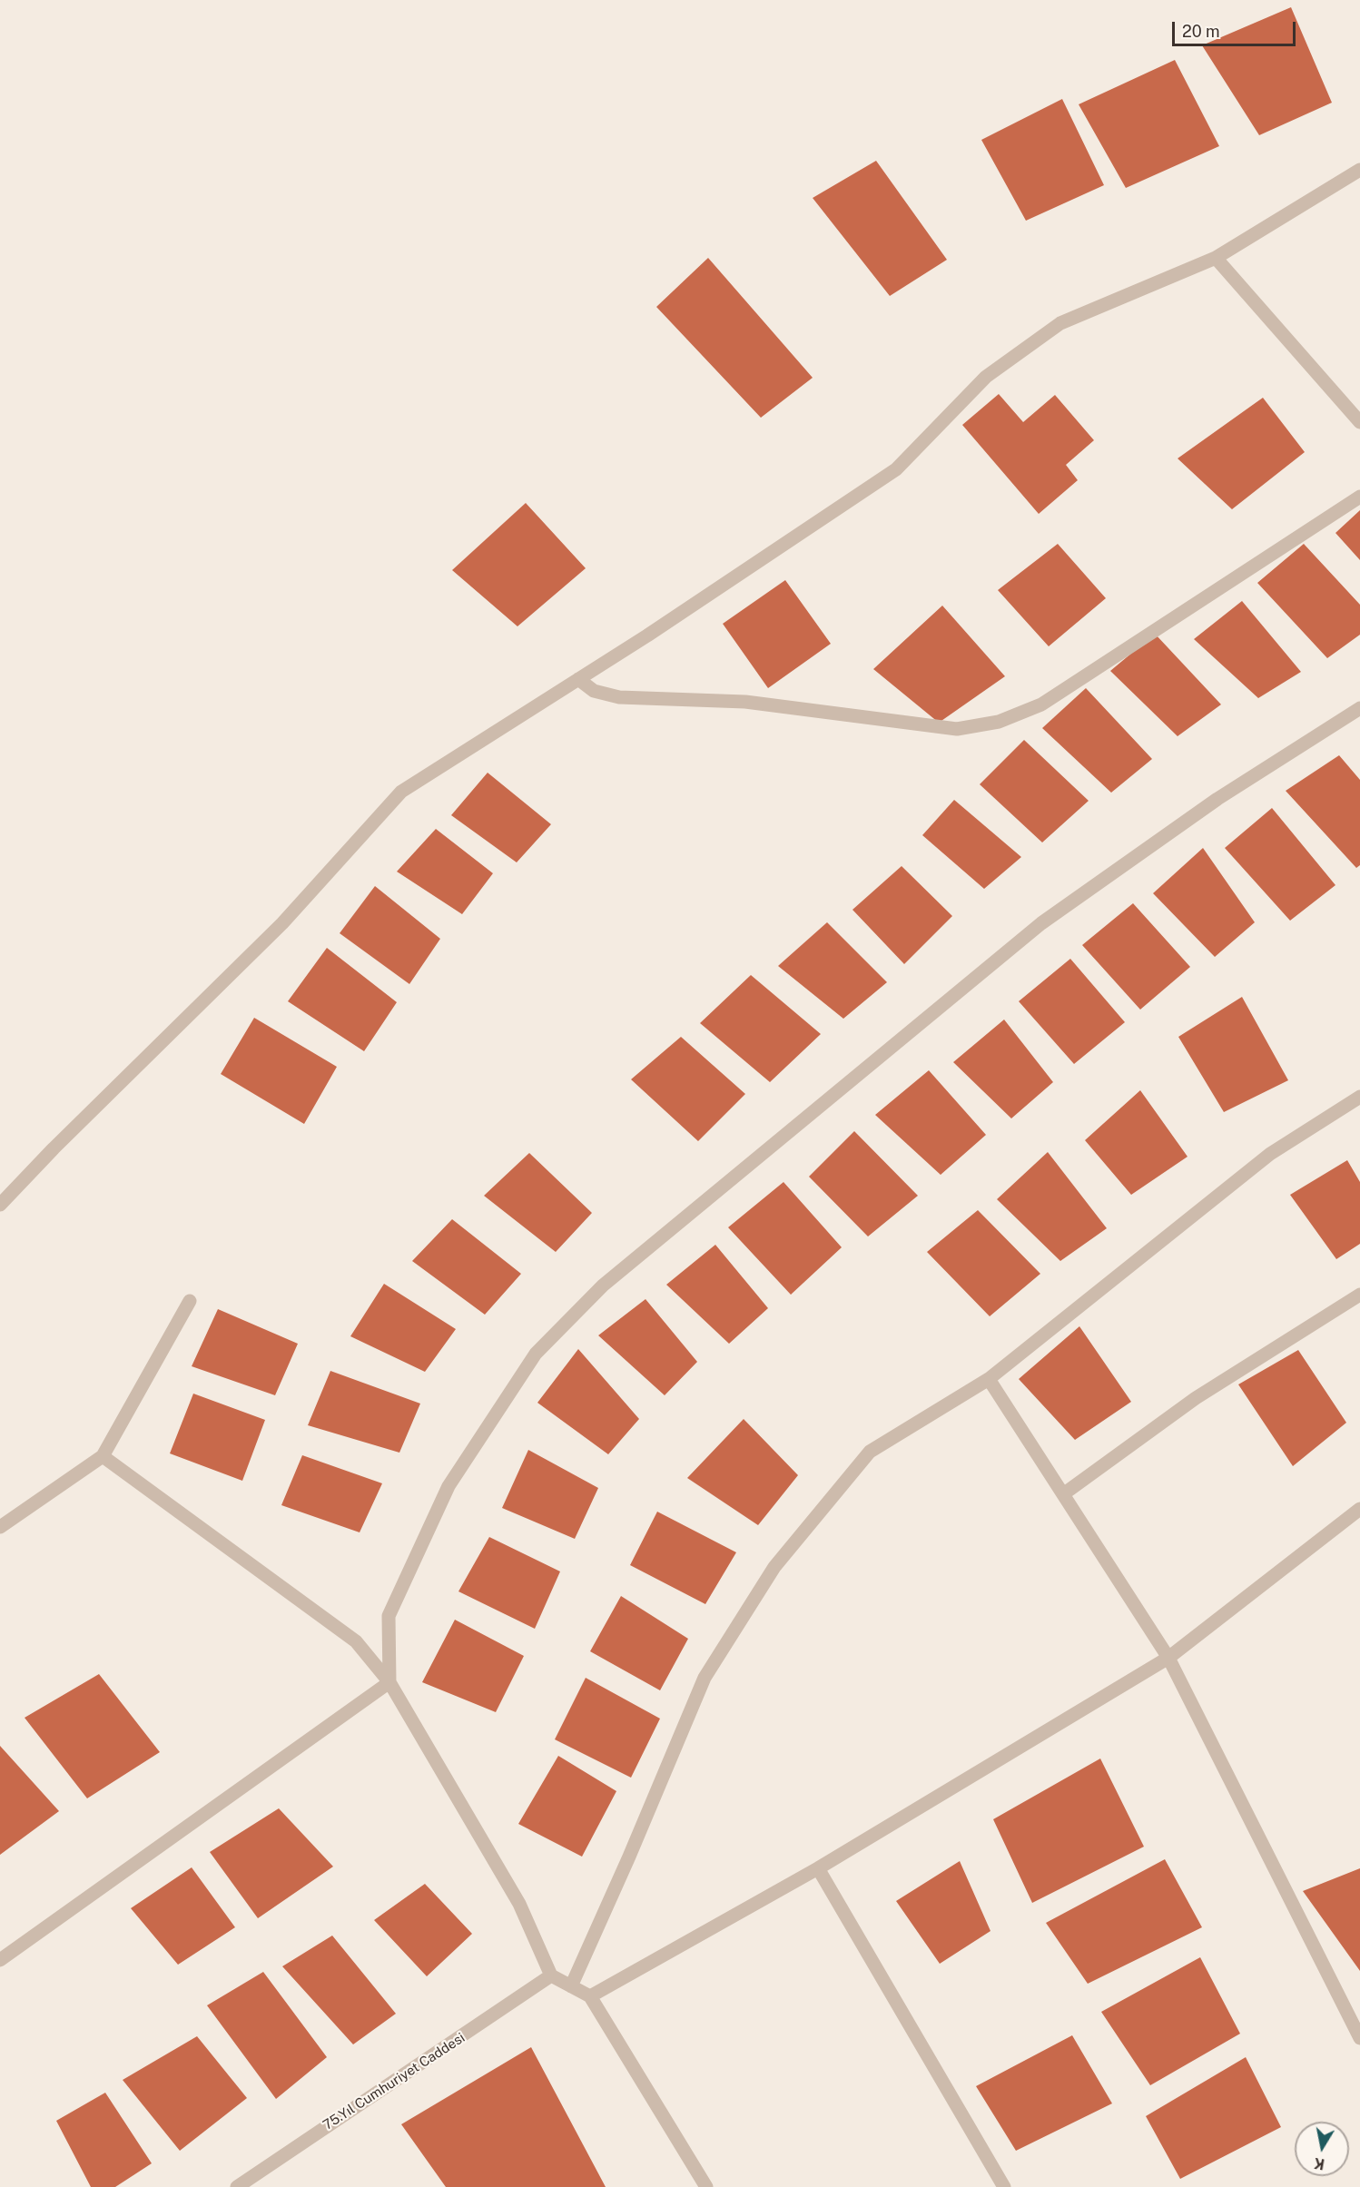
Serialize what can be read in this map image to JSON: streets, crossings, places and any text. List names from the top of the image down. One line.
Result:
{"streets":{"street":["75.Yıl Cumhuriyet Caddesi"]},"scale_bar":"20 m","north":"bottom"}
